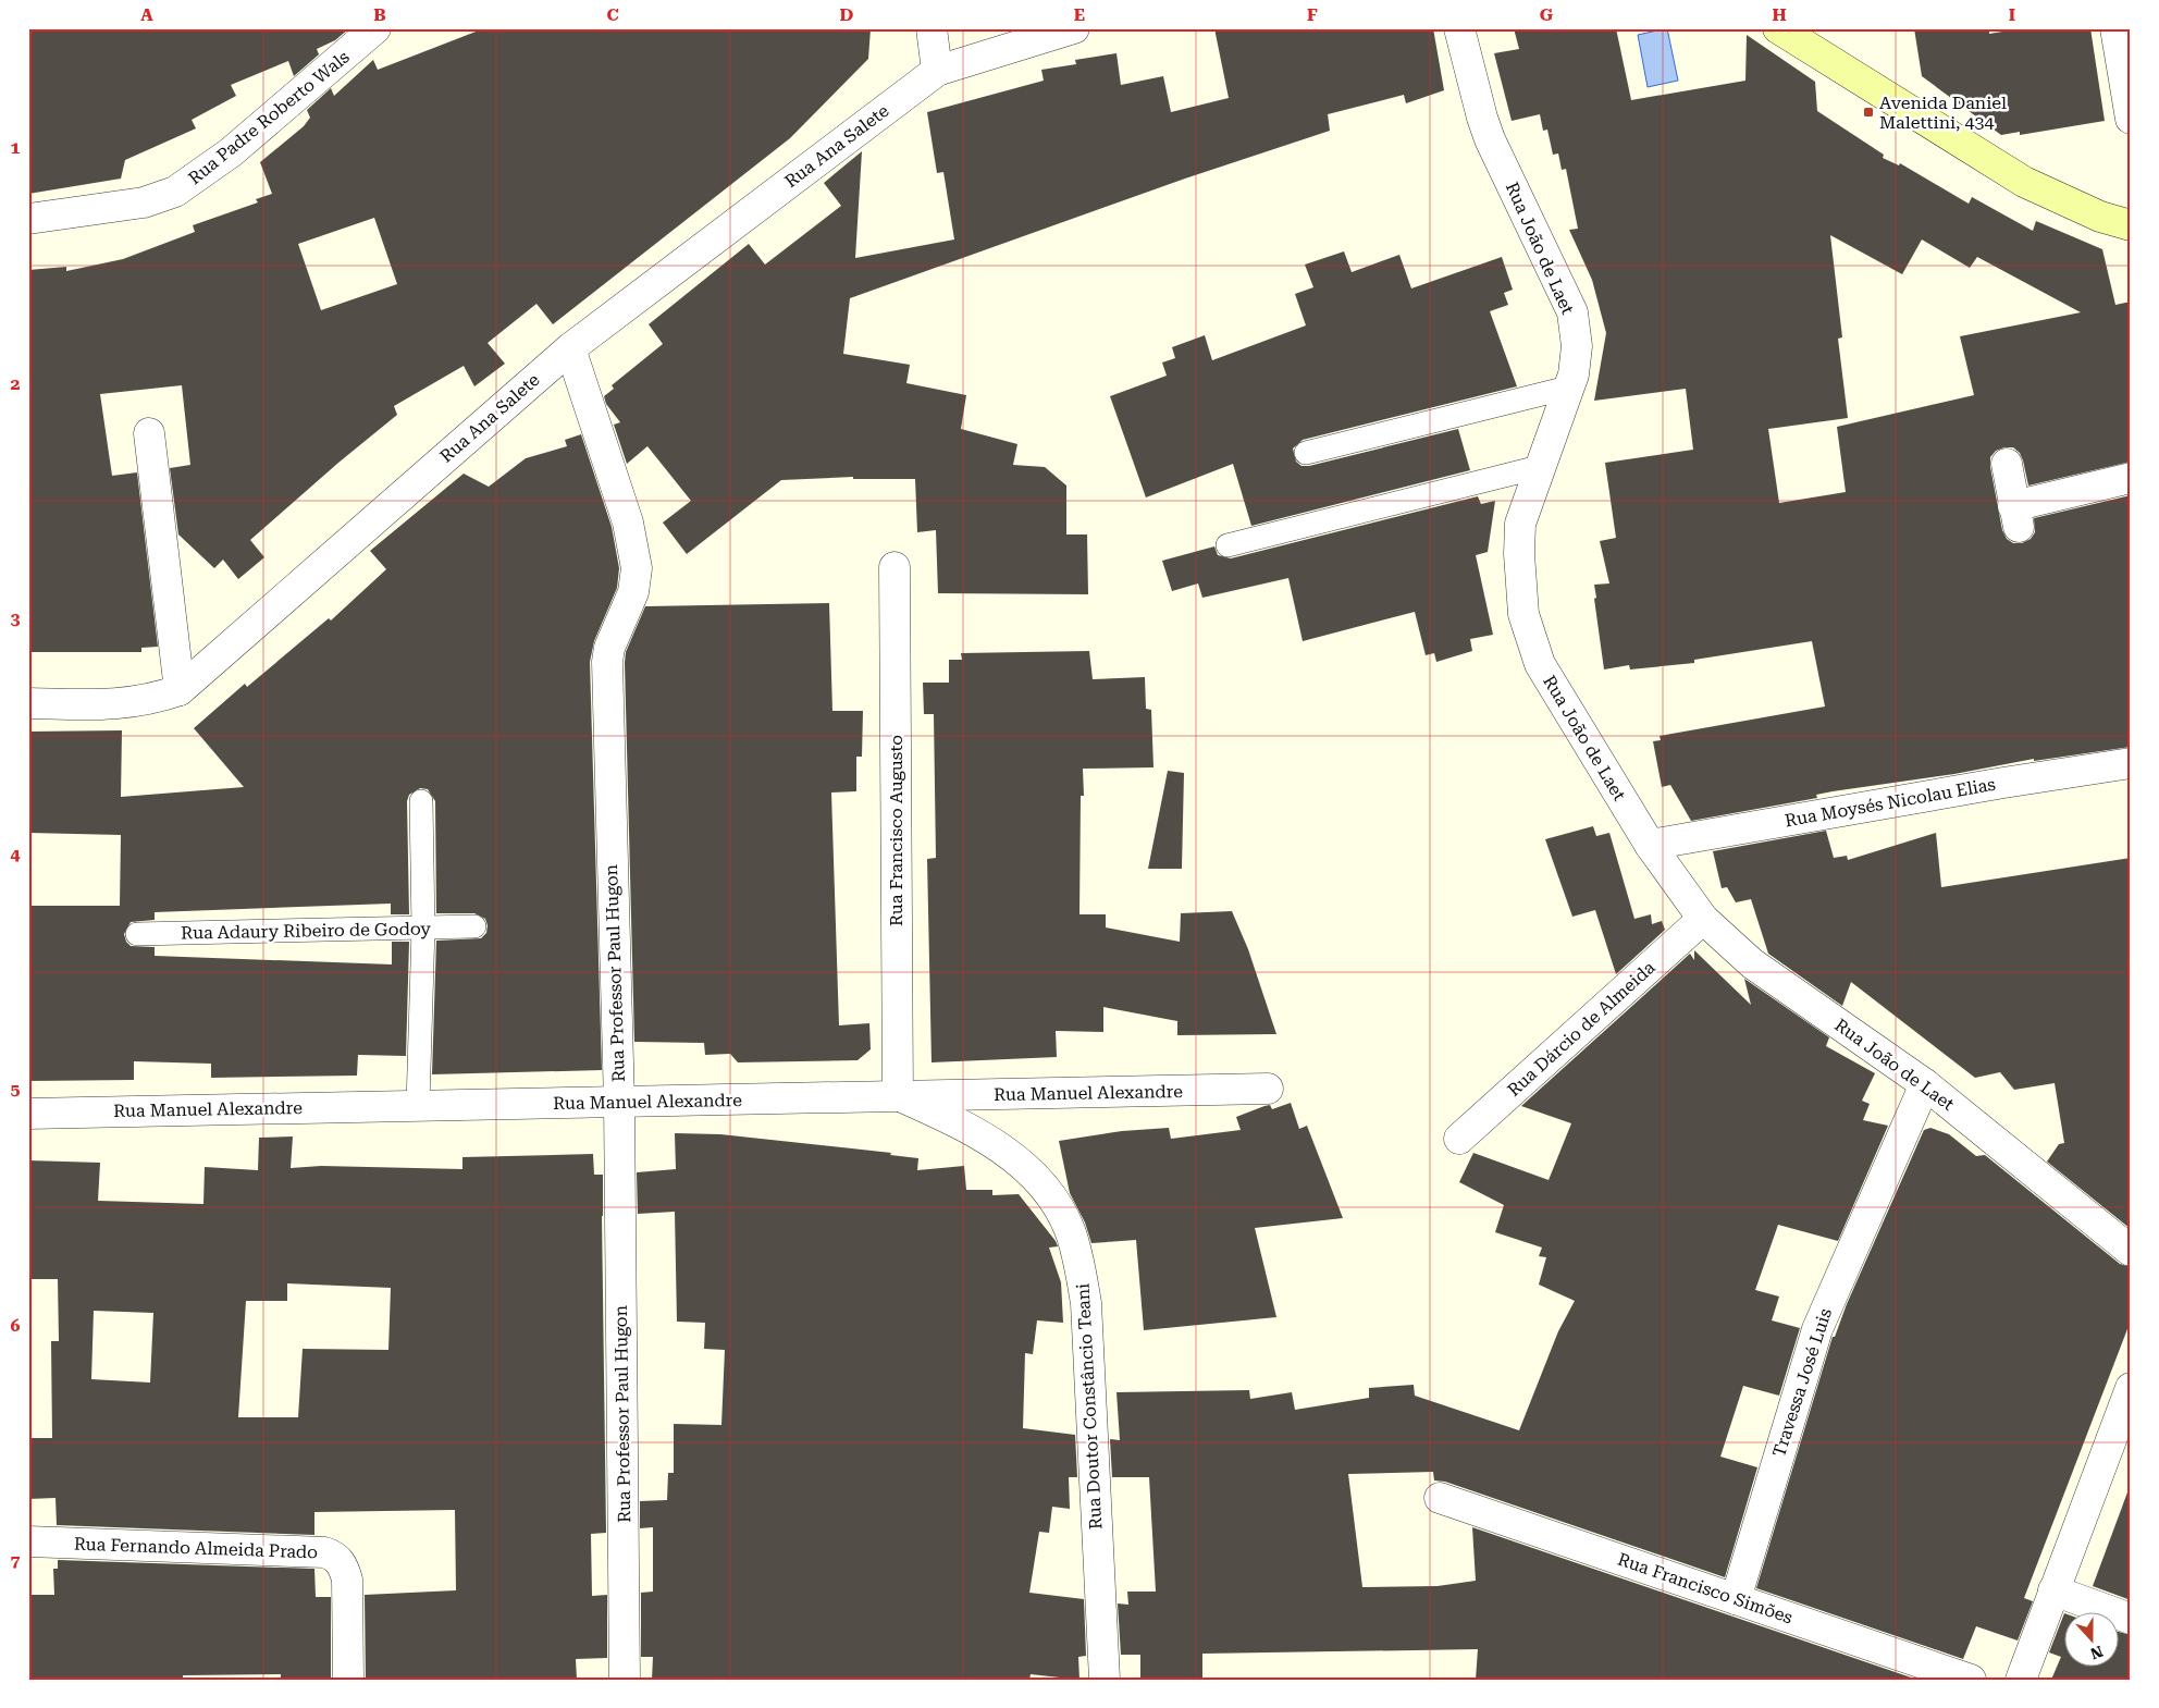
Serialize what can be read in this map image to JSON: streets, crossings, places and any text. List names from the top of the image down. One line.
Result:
{"streets":{"street":["Rua Padre Roberto Wals","Rua Ana Salete","Rua João de Laet","Rua Moysés Nicolau Elias","Rua Francisco Augusto","Rua Professor Paul Hugon","Rua Dárcio de Almeida","Rua Manuel Alexandre","Travessa José Luis","Rua Doutor Constâncio Teani","Rua Fernando Almeida Prado","Rua Francisco Simões"],"lane":["Rua Adaury Ribeiro de Godoy"]},"crossings":[["Rua Ana Salete","Rua Professor Paul Hugon"],["Rua João de Laet","Rua Moysés Nicolau Elias"],["Rua João de Laet","Rua Dárcio de Almeida"],["Rua João de Laet","Travessa José Luis"],["Rua Francisco Augusto","Rua Manuel Alexandre"],["Rua Francisco Augusto","Rua Doutor Constâncio Teani"],["Rua Professor Paul Hugon","Rua Manuel Alexandre"],["Rua Manuel Alexandre","Rua Doutor Constâncio Teani"],["Travessa José Luis","Rua Francisco Simões"]],"places":{"transit":["Avenida Daniel Malettini, 434"]},"north":"bottom","grid":{"columns":["A","B","C","D","E","F","G","H","I"],"rows":["1","2","3","4","5","6","7"]}}
